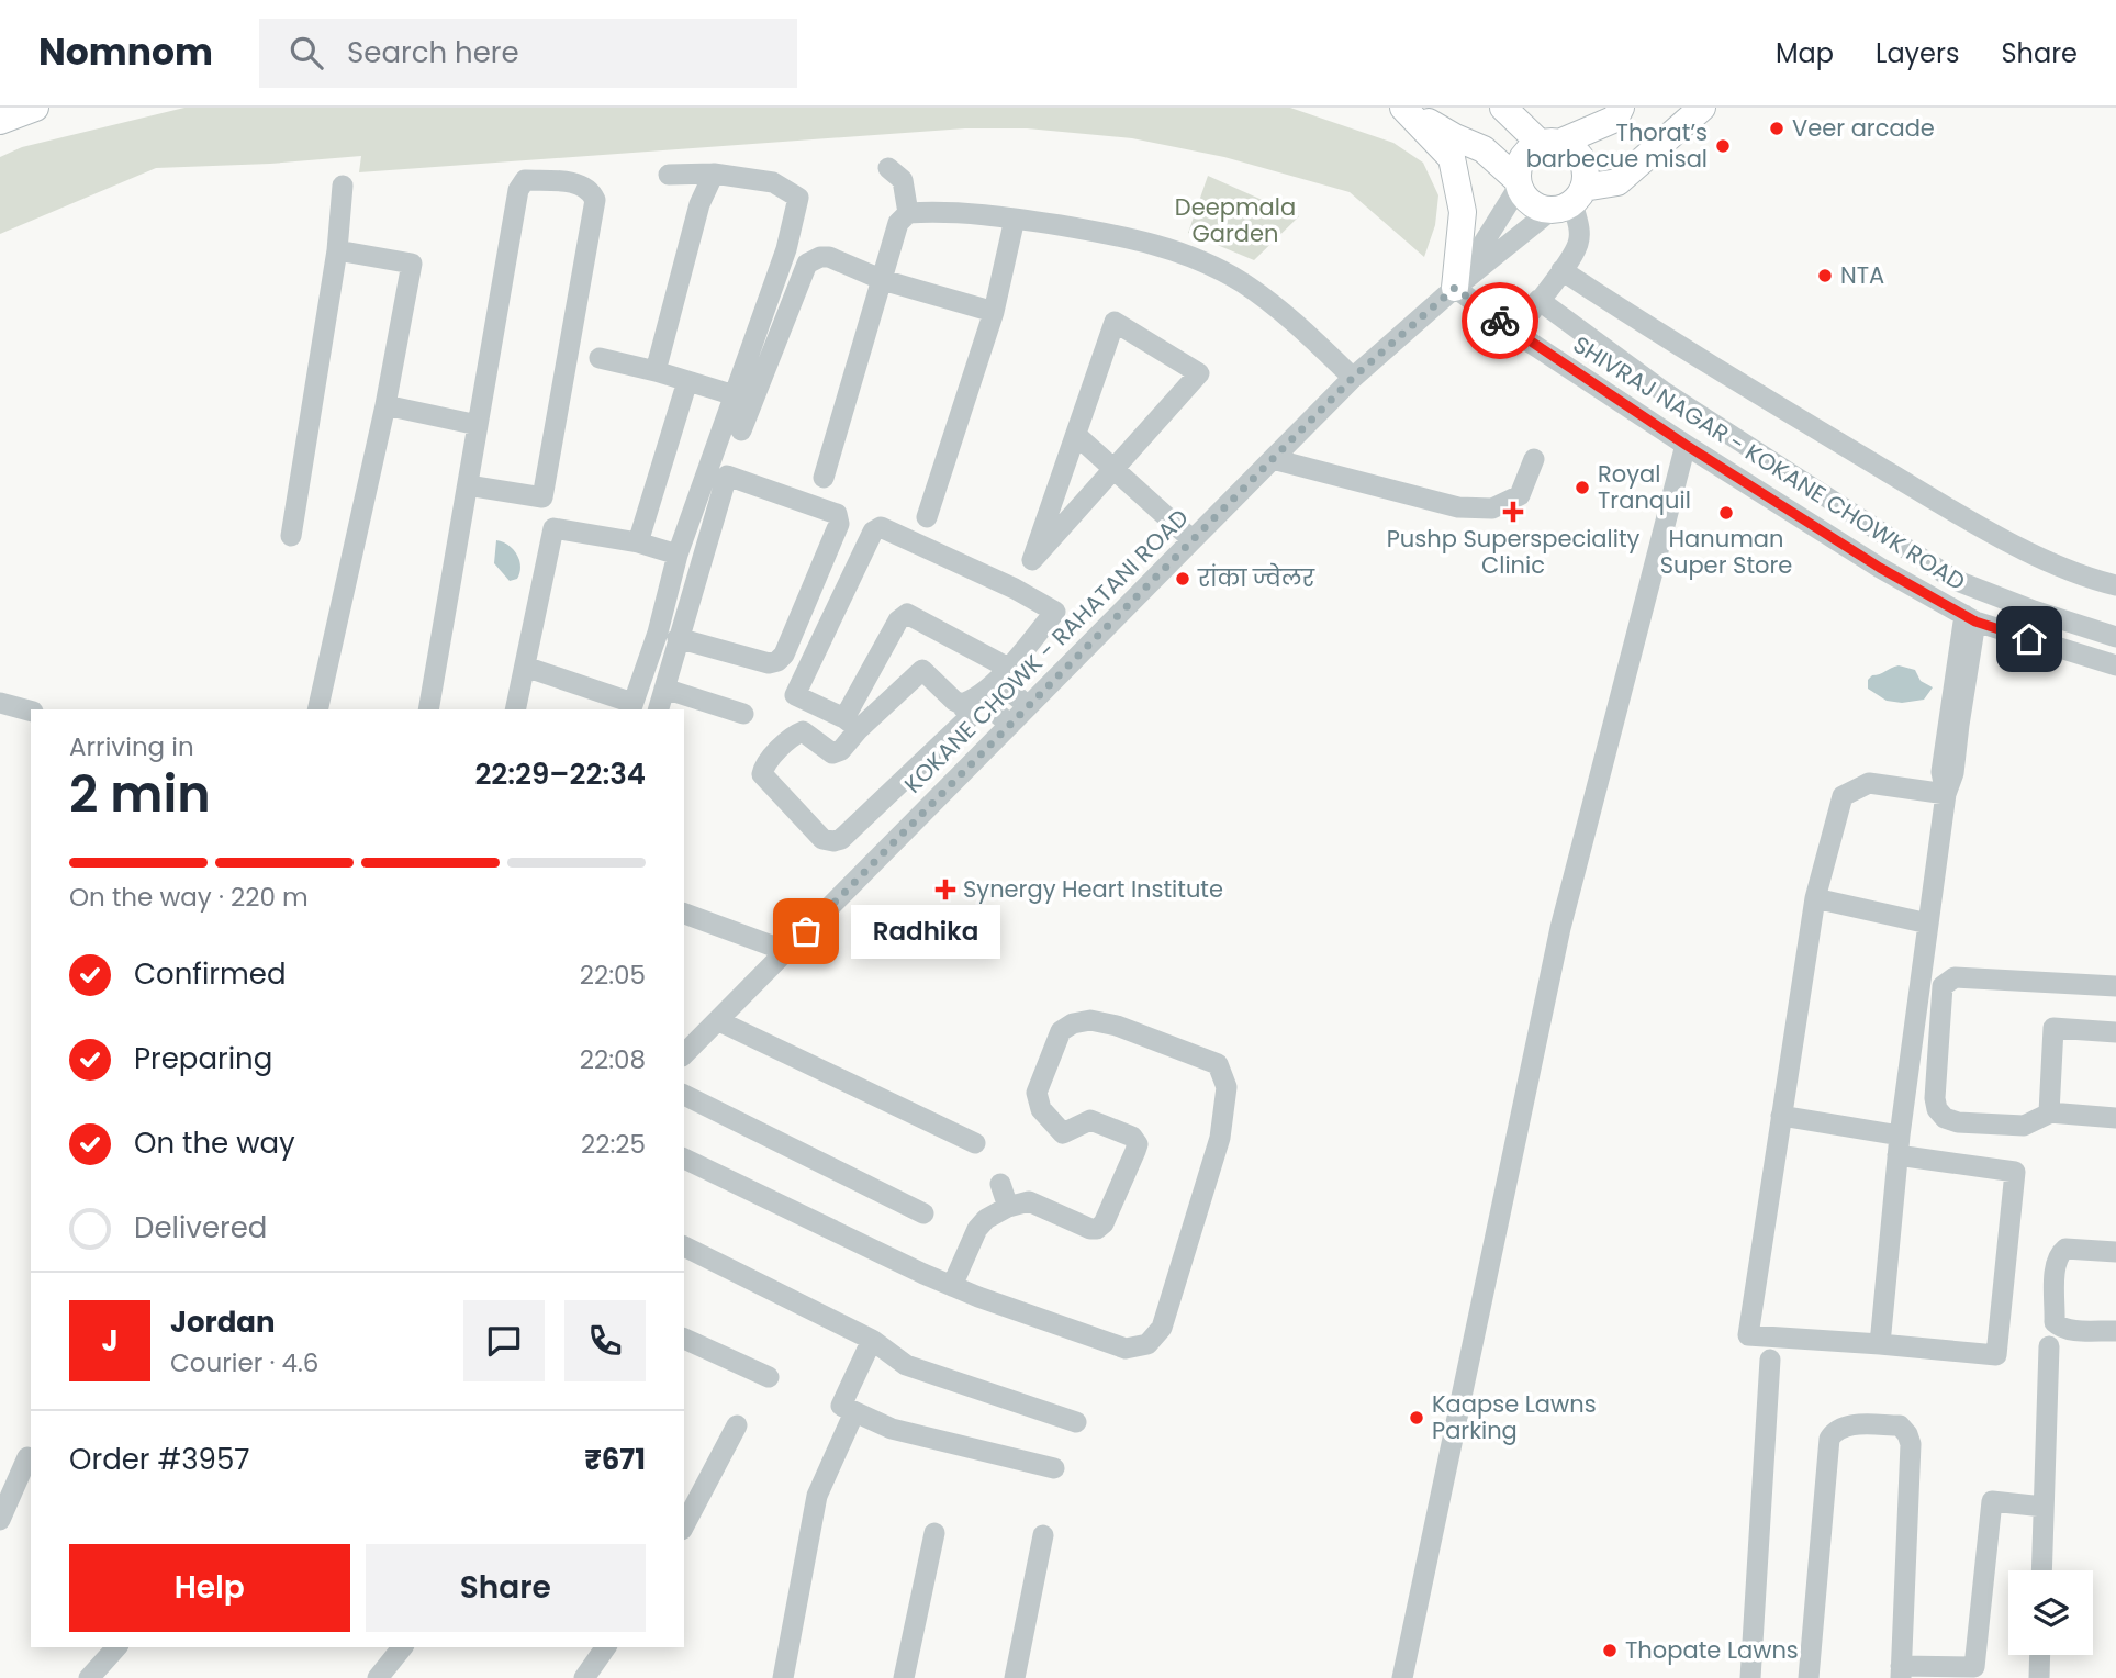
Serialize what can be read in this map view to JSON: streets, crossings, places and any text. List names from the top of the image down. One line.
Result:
{"streets":{"street":["SHIVRAJ NAGAR - KOKANE CHOWK ROAD","KOKANE CHOWK - RAHATANI ROAD"]},"crossings":[["SHIVRAJ NAGAR - KOKANE CHOWK ROAD","KOKANE CHOWK - RAHATANI ROAD"]],"parks":["Deepmala Garden"],"places":{"other":["Veer arcade","Thorat’s barbecue misal","NTA","Royal Tranquil","Hanuman Super Store","रांका ज्वेलर","Radhika","Kaapse Lawns Parking","Thopate Lawns"],"health":["Pushp Superspeciality Clinic","Synergy Heart Institute"]},"page":{"header":"Nomnom","search":"Search here","nav":["Map","Layers","Share"],"heading":["2 min","Arriving in","22:29–22:34"],"panel":["Jordan","Courier · 4.6","Order #3957","₹671"],"bar":"On the way · 220 m","bubble":"Radhika","list":[["Confirmed","22:05"],["Preparing","22:08"],["On the way","22:25"],"Delivered"],"round":"J","buttons":["Help","Share"]}}
